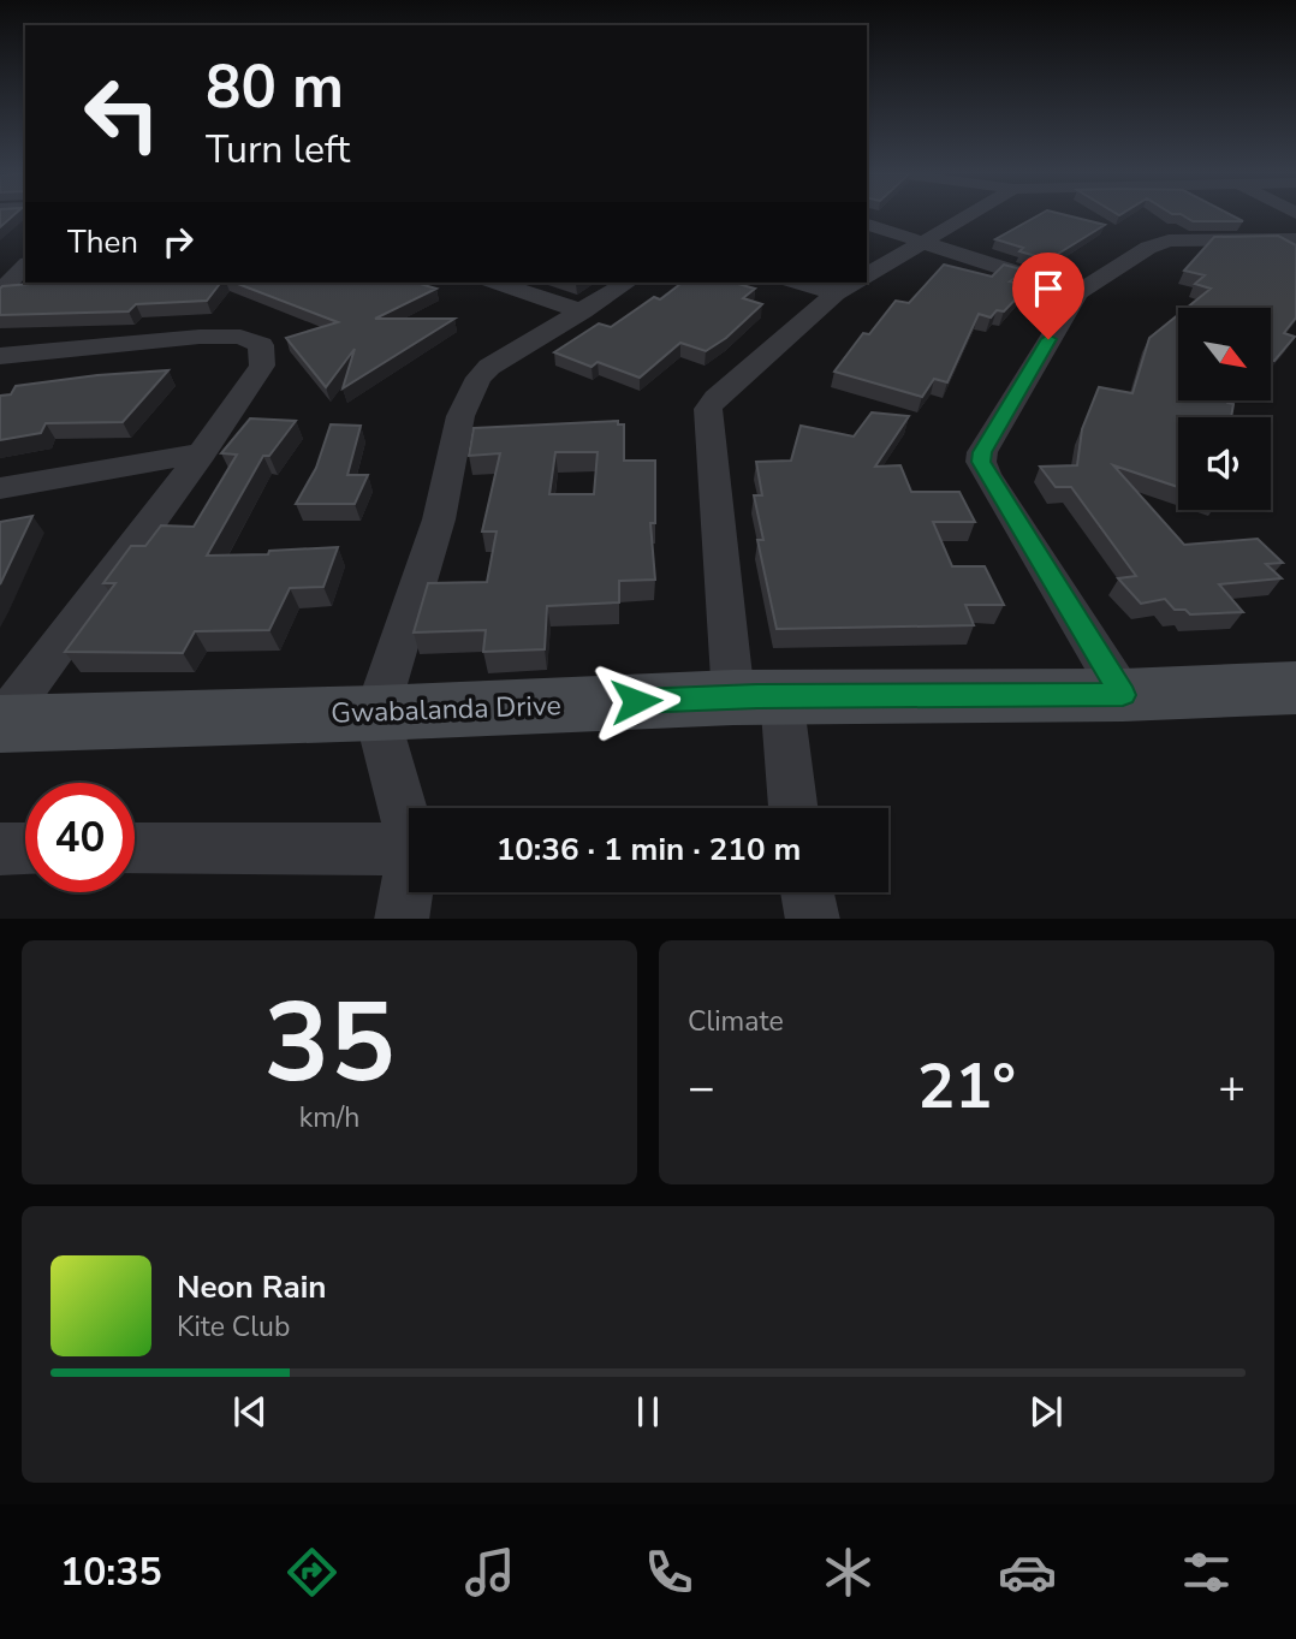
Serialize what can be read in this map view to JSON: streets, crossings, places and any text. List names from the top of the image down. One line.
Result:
{"streets":{"street":["Gwabalanda Drive"]},"north":"bottom right","page":{"turn":["80 m","Turn left"],"then":"Then","limit":"40","trip":"10:36 · 1 min · 210 m","tile":[["35","km/h"],"Climate"],"heat":["−","21°","+"],"song":["Neon Rain","Kite Club"],"tabs":"10:35"}}
